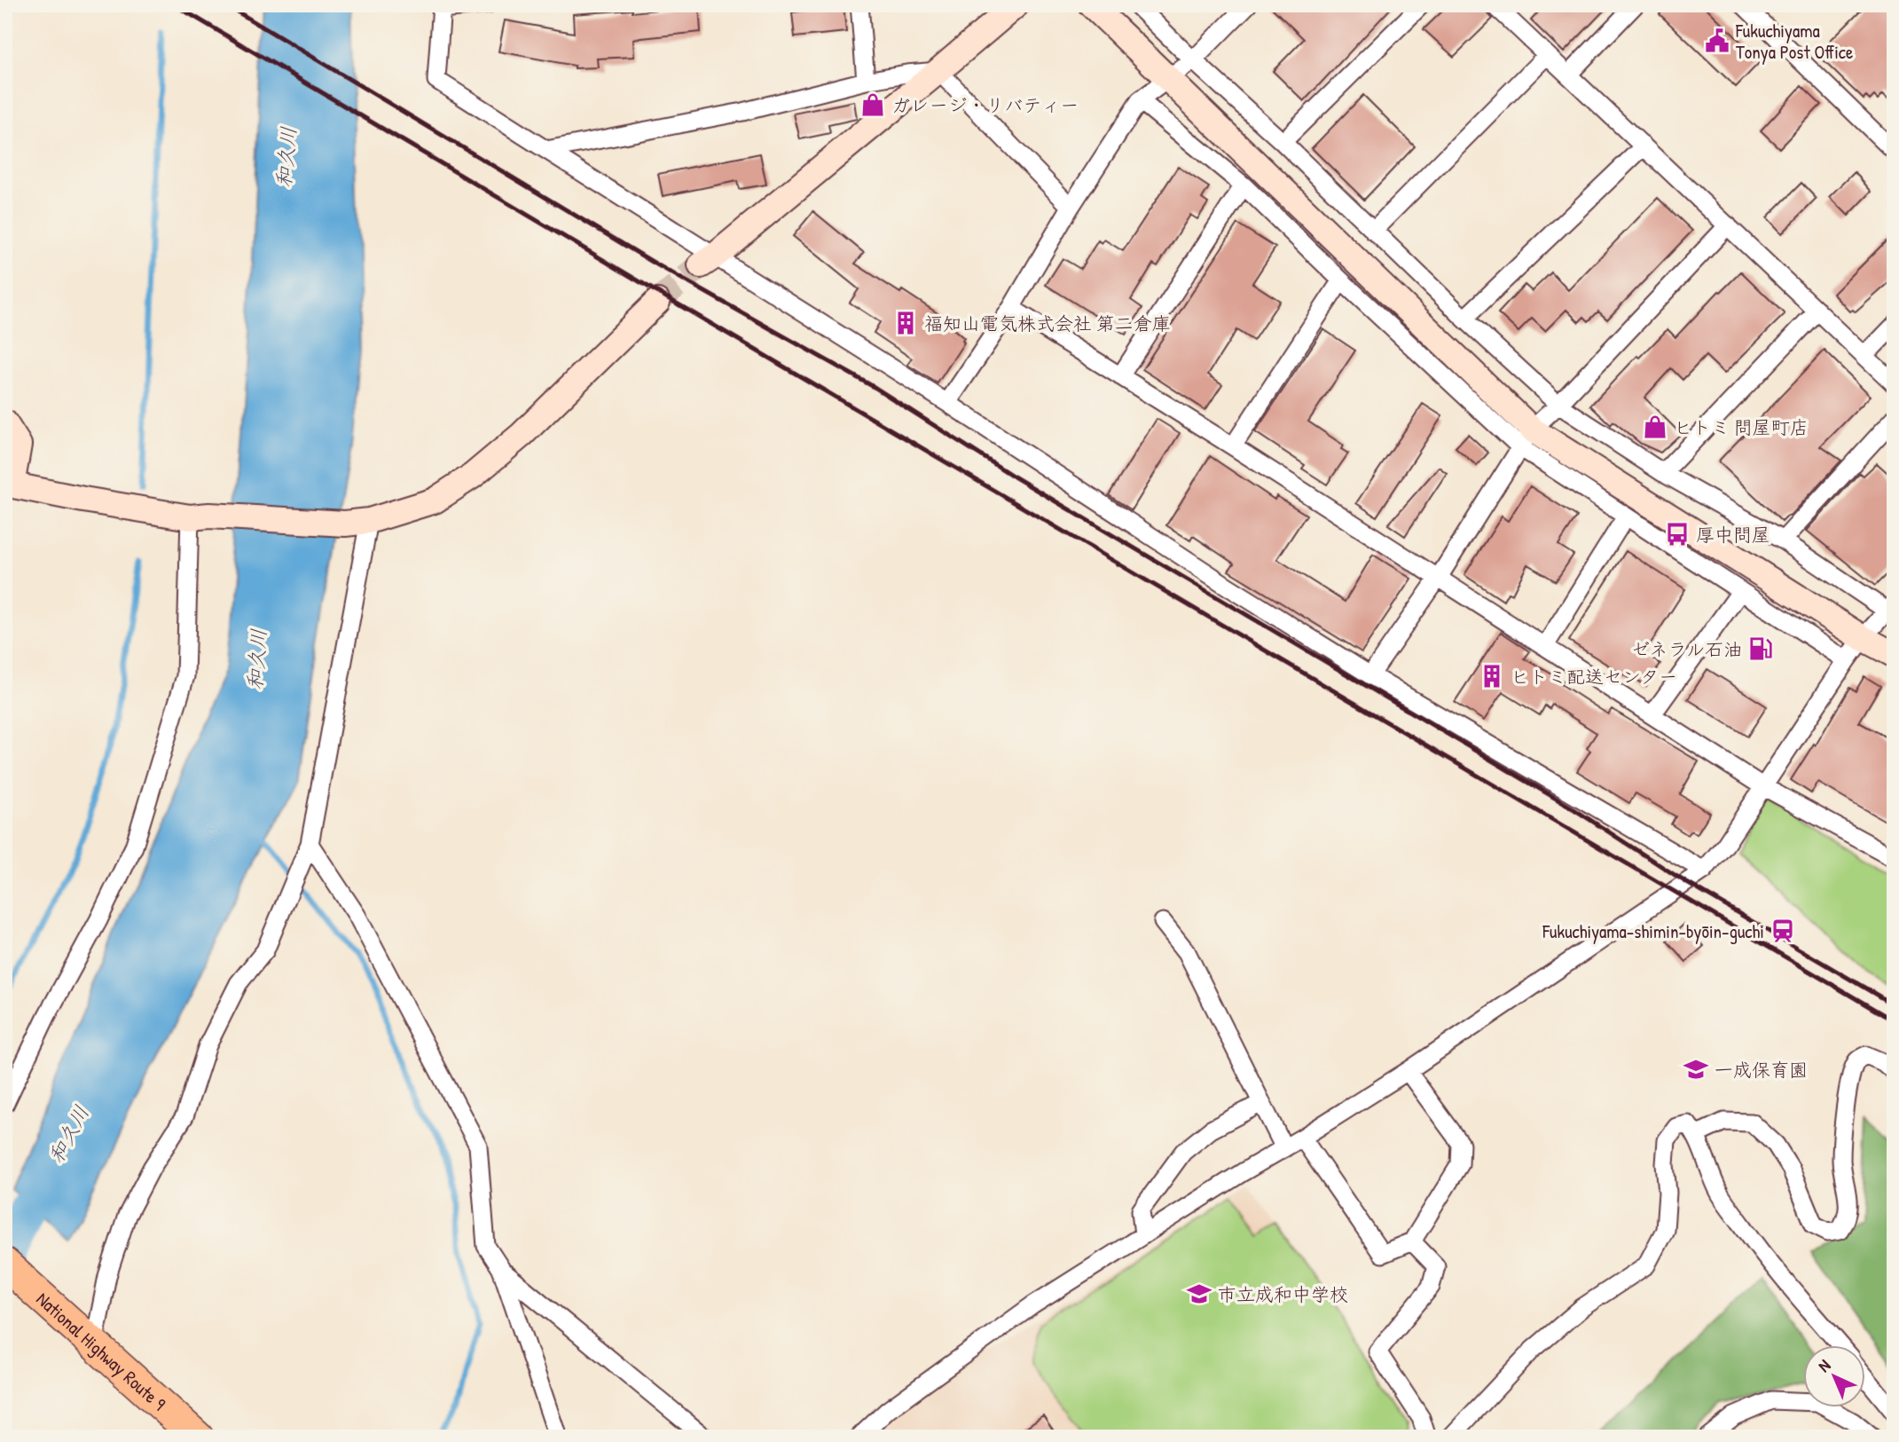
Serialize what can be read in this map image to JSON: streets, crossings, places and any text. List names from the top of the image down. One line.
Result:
{"streets":{"highway":["National Highway Route 9"]},"water":["和久川"],"places":{"public building":["Fukuchiyama Tonya Post Office"],"shop":["ガレージ・リバティー","ヒトミ 問屋町店"],"building":["福知山電気株式会社 第二倉庫","ヒトミ配送センター"],"bus stop":["厚中問屋"],"fuel station":["ゼネラル石油"],"station":["Fukuchiyama-shimin-byōin-guchi"],"school or university":["一成保育園","市立成和中学校"]},"north":"top left"}
